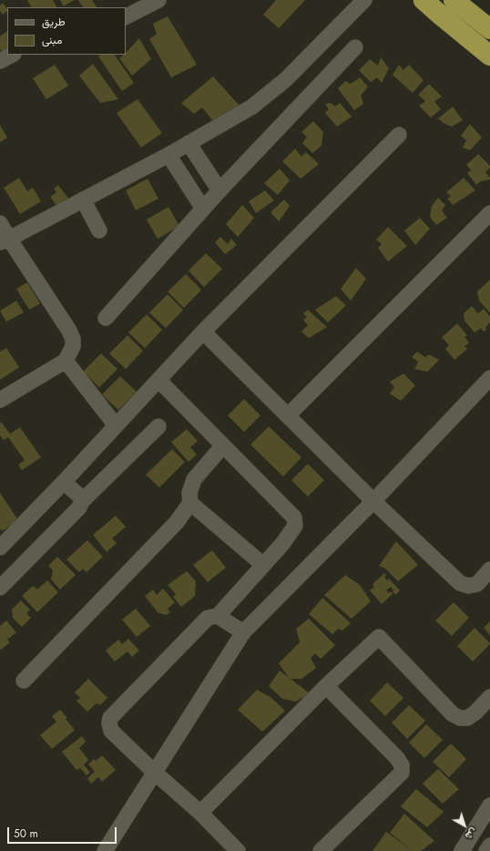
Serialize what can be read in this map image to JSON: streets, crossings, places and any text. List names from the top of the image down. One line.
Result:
{"legend":["طريق","مبنى"],"scale_bar":"50 m","north":"bottom right"}
